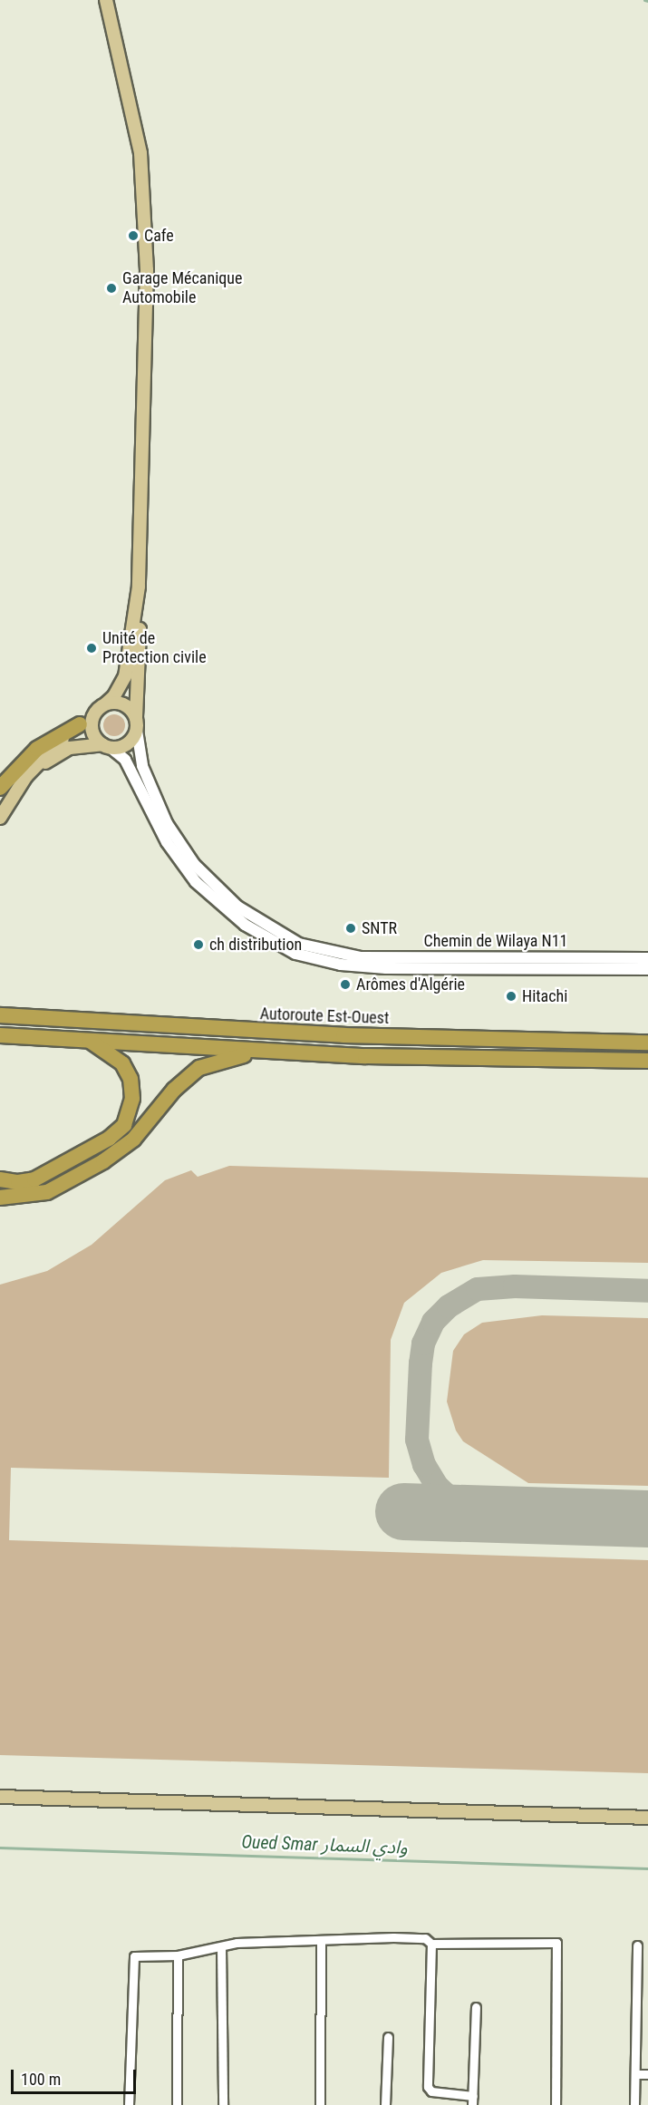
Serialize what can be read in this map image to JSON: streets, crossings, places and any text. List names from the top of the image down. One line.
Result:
{"streets":{"highway":["Autoroute Est-Ouest"],"main road":["Chemin de Wilaya N11"]},"water":["Oued Smar وادي السمار"],"places":["Cafe","Garage Mécanique Automobile","Unité de Protection civile","SNTR","ch distribution","Arômes d'Algérie","Hitachi"],"scale_bar":"100 m"}
